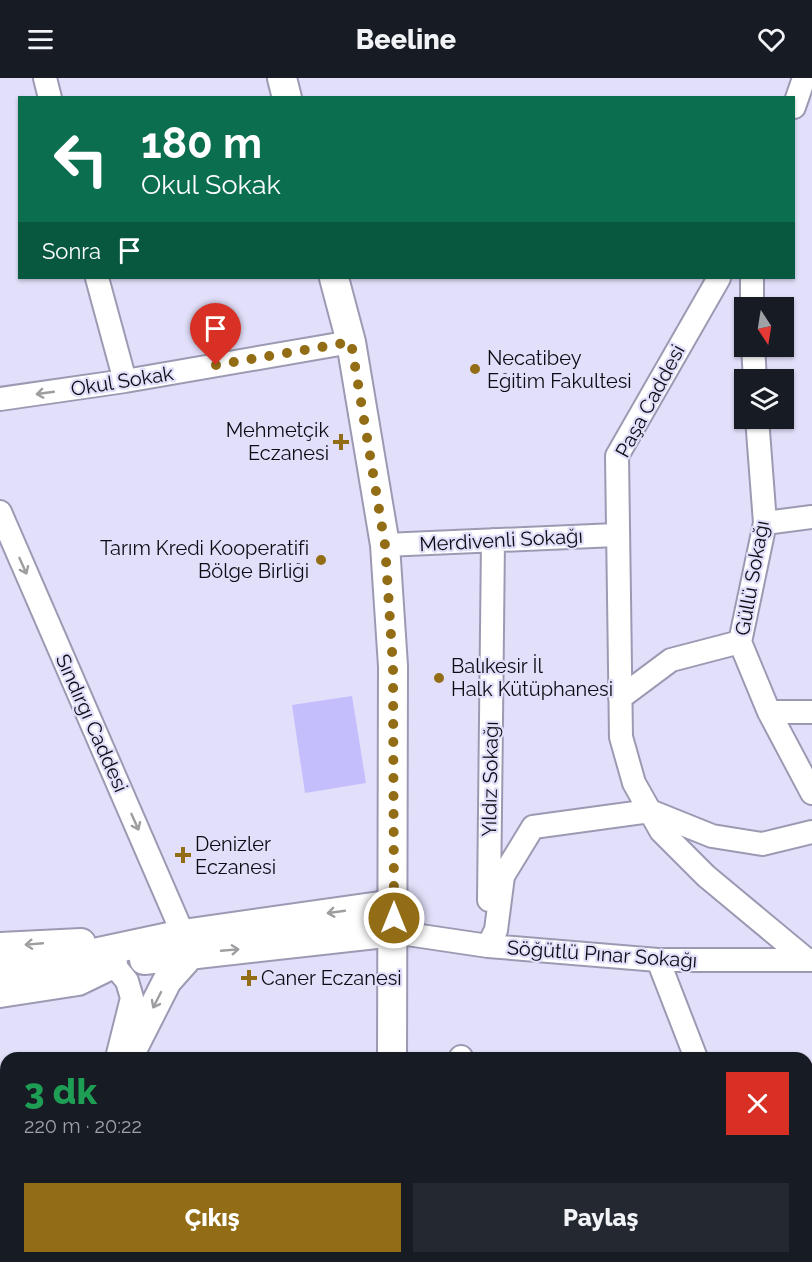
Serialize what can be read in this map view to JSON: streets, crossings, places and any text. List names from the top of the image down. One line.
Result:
{"streets":{"street":["Okul Sokak","Paşa Caddesi","Merdivenli Sokağı","Güllü Sokağı","Sındırgı Caddesi","Yıldız Sokağı","Söğütlü Pınar Sokağı"]},"crossings":[["Paşa Caddesi","Merdivenli Sokağı"],["Paşa Caddesi","Söğütlü Pınar Sokağı"],["Merdivenli Sokağı","Yıldız Sokağı"],["Yıldız Sokağı","Söğütlü Pınar Sokağı"]],"one_way":["Okul Sokak","Sındırgı Caddesi"],"places":{"other":["Necatibey Eğitim Fakultesi","Tarım Kredi Kooperatifi Bölge Birliği","Balıkesir İl Halk Kütüphanesi"],"health":["Mehmetçik Eczanesi","Denizler Eczanesi","Caner Eczanesi"]},"north":"bottom","page":{"header":"Beeline","turn":["180 m","Okul Sokak"],"then":"Sonra","heading":["3 dk","220 m · 20:22"],"buttons":["Çıkış","Paylaş"]}}
